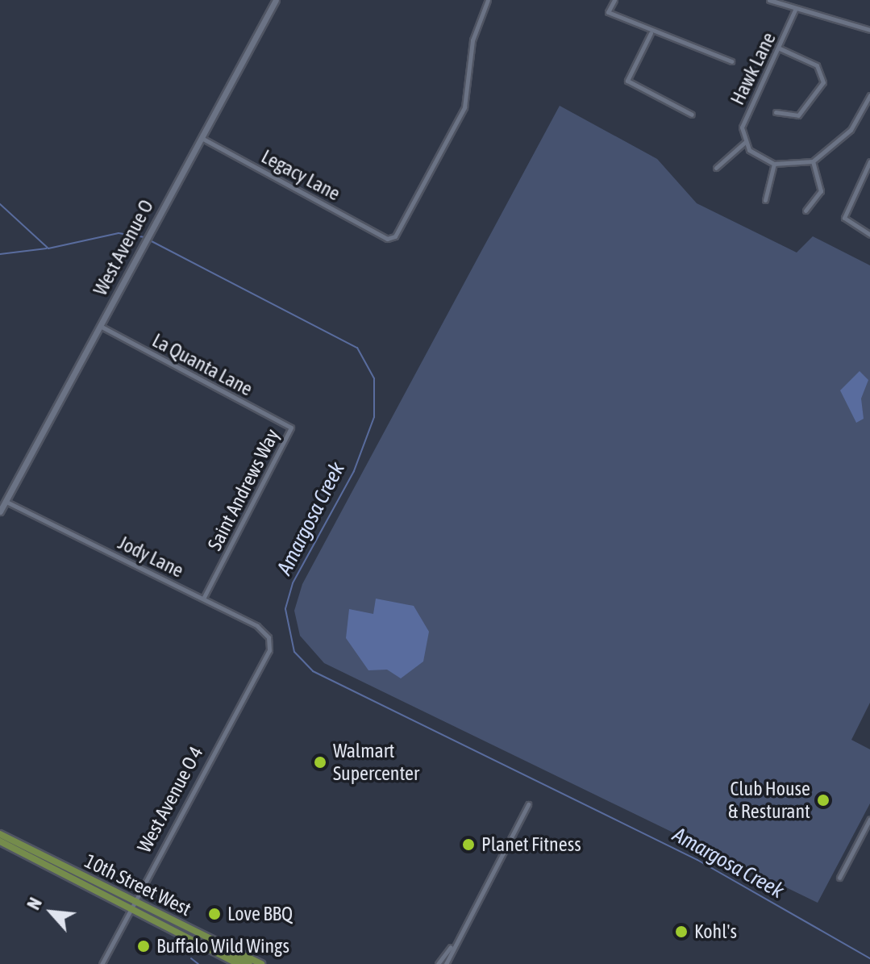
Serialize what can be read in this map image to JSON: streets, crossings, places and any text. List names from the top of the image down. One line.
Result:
{"streets":{"main road":["West Avenue O","10th Street West"],"street":["Hawk Lane","Legacy Lane","La Quanta Lane","Saint Andrews Way","Jody Lane","West Avenue O 4"]},"crossings":[["Legacy Lane","West Avenue O"],["West Avenue O","La Quanta Lane"],["West Avenue O","Jody Lane"],["La Quanta Lane","Saint Andrews Way"],["Saint Andrews Way","Jody Lane"],["Jody Lane","West Avenue O 4"],["West Avenue O 4","10th Street West"]],"water":["Amargosa Creek"],"places":["Walmart Supercenter","Club House & Resturant","Planet Fitness","Love BBQ","Kohl's","Buffalo Wild Wings"],"north":"top left"}
